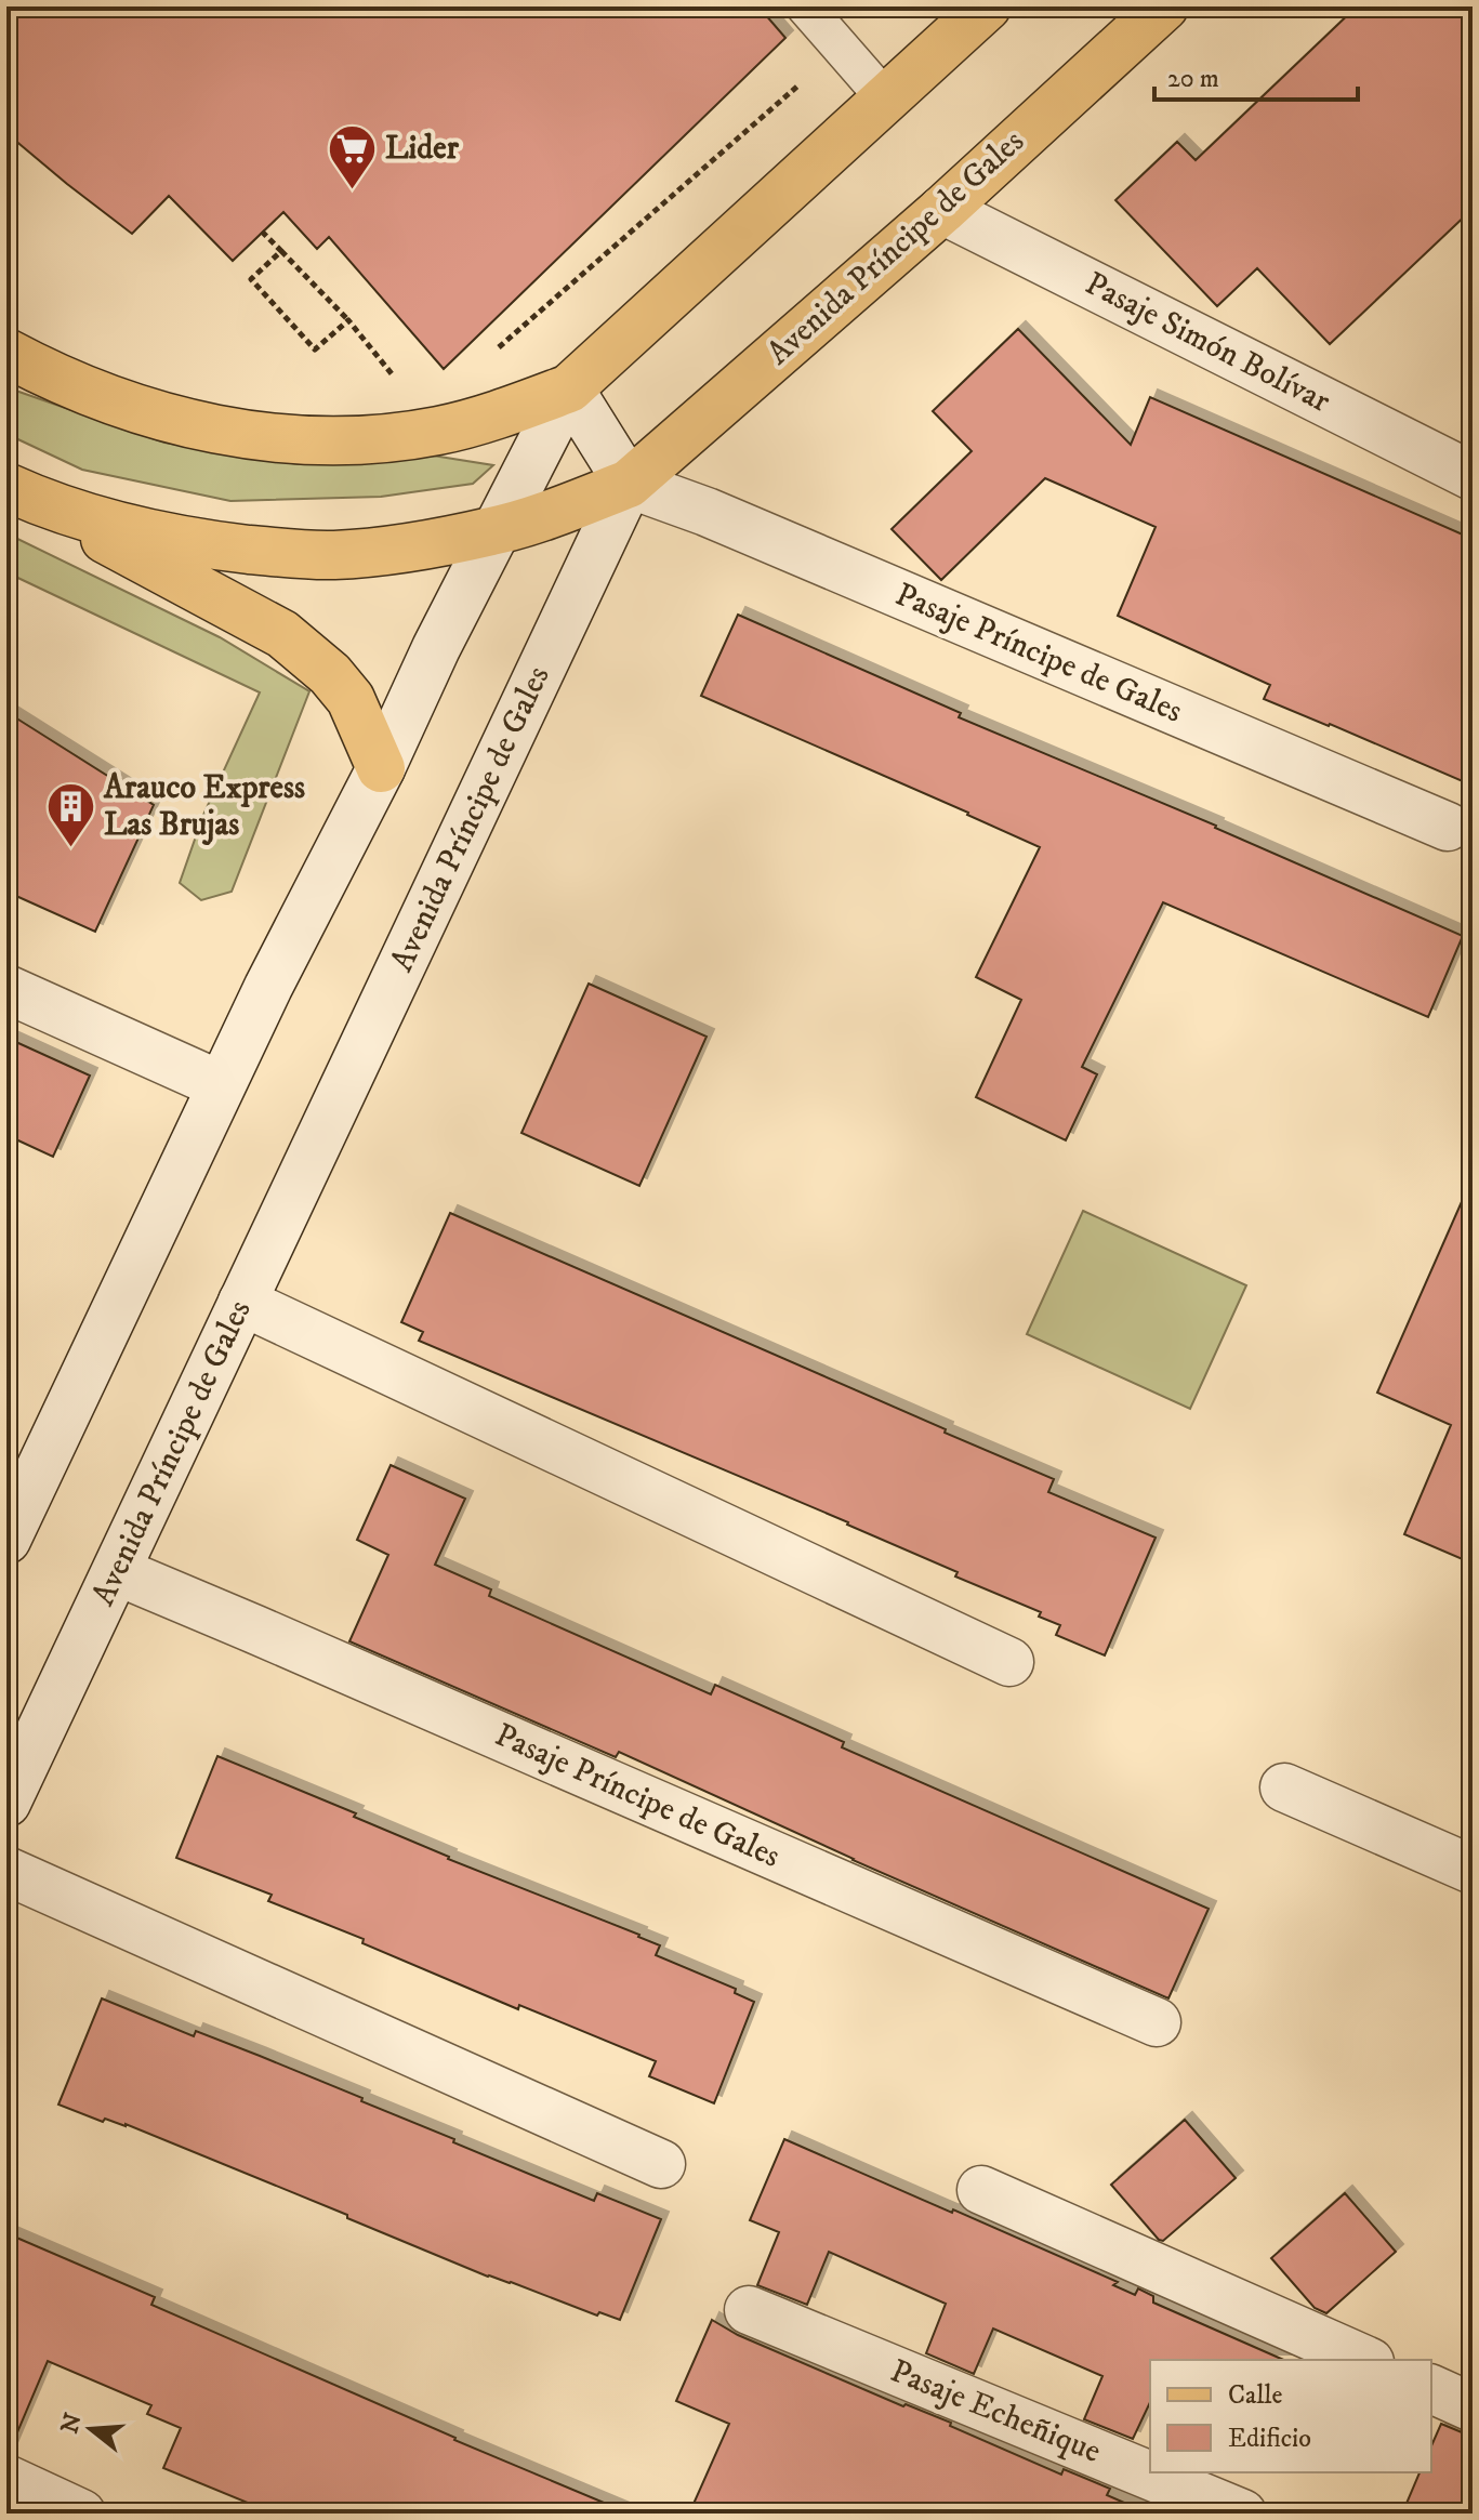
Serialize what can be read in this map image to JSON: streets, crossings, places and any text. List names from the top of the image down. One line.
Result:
{"streets":{"main road":["Avenida Príncipe de Gales"],"street":["Pasaje Simón Bolívar","Pasaje Príncipe de Gales","Pasaje Echeñique"]},"crossings":[["Avenida Príncipe de Gales","Pasaje Simón Bolívar"],["Avenida Príncipe de Gales","Pasaje Príncipe de Gales"]],"places":{"supermarket":["Lider"],"building":["Arauco Express Las Brujas"]},"legend":["Calle","Edificio"],"scale_bar":"20 m","north":"left"}
